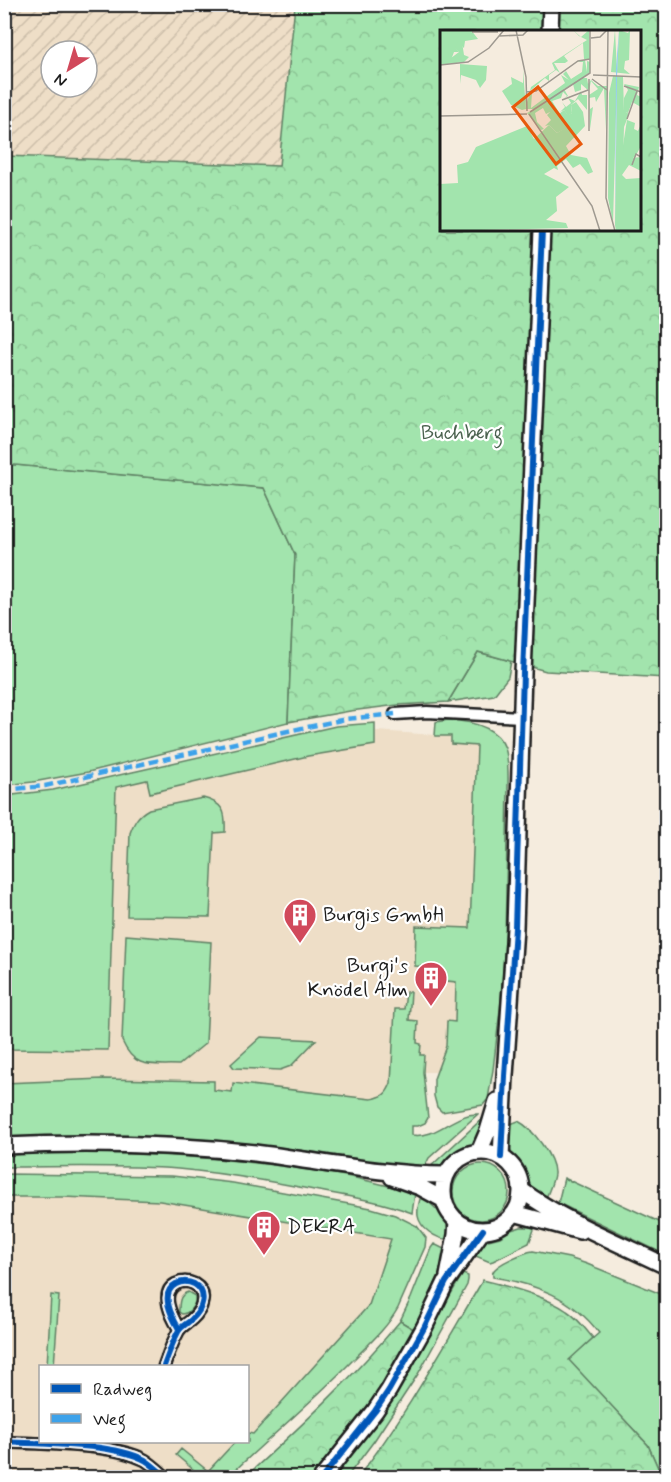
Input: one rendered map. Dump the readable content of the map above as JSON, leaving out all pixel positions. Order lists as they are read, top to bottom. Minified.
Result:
{"parks":["Buchberg"],"places":{"building":["Burgis GmbH","Burgi's Knödel Alm","DEKRA"]},"legend":["Radweg","Weg"],"north":"bottom left"}
